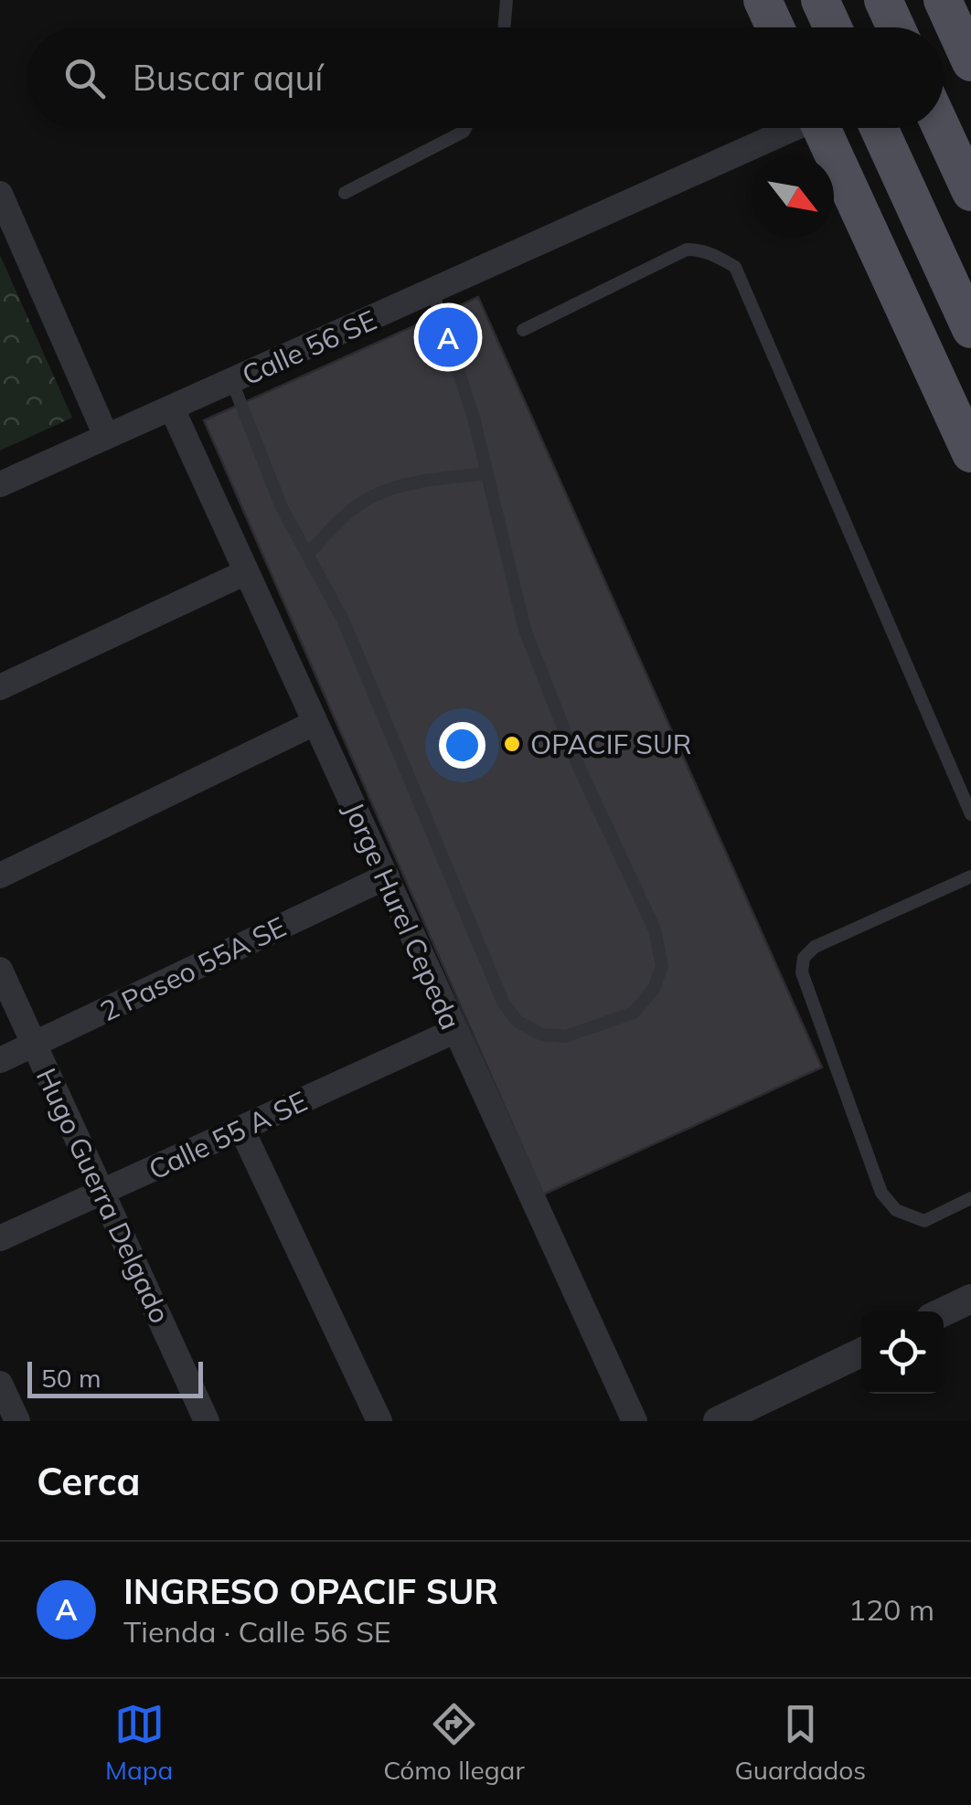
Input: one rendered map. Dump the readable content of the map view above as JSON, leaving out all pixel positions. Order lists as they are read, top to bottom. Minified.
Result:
{"streets":{"street":["Calle 56 SE","Jorge Hurel Cepeda","2 Paseo 55A SE","Calle 55 A SE","Hugo Guerra Delgado"]},"crossings":[["Calle 56 SE","Jorge Hurel Cepeda"],["Jorge Hurel Cepeda","2 Paseo 55A SE"],["Jorge Hurel Cepeda","Calle 55 A SE"],["2 Paseo 55A SE","Hugo Guerra Delgado"],["Calle 55 A SE","Hugo Guerra Delgado"]],"places":["OPACIF SUR"],"scale_bar":"50 m","north":"bottom right","page":{"search":"Buscar aquí","pins":"A","scale":"50 m","heading":"Cerca","list":[{"mark":"A","name":"INGRESO OPACIF SUR","note":"Tienda · Calle 56 SE","value":"120 m"}],"nav":["Mapa","Cómo llegar","Guardados"]}}
